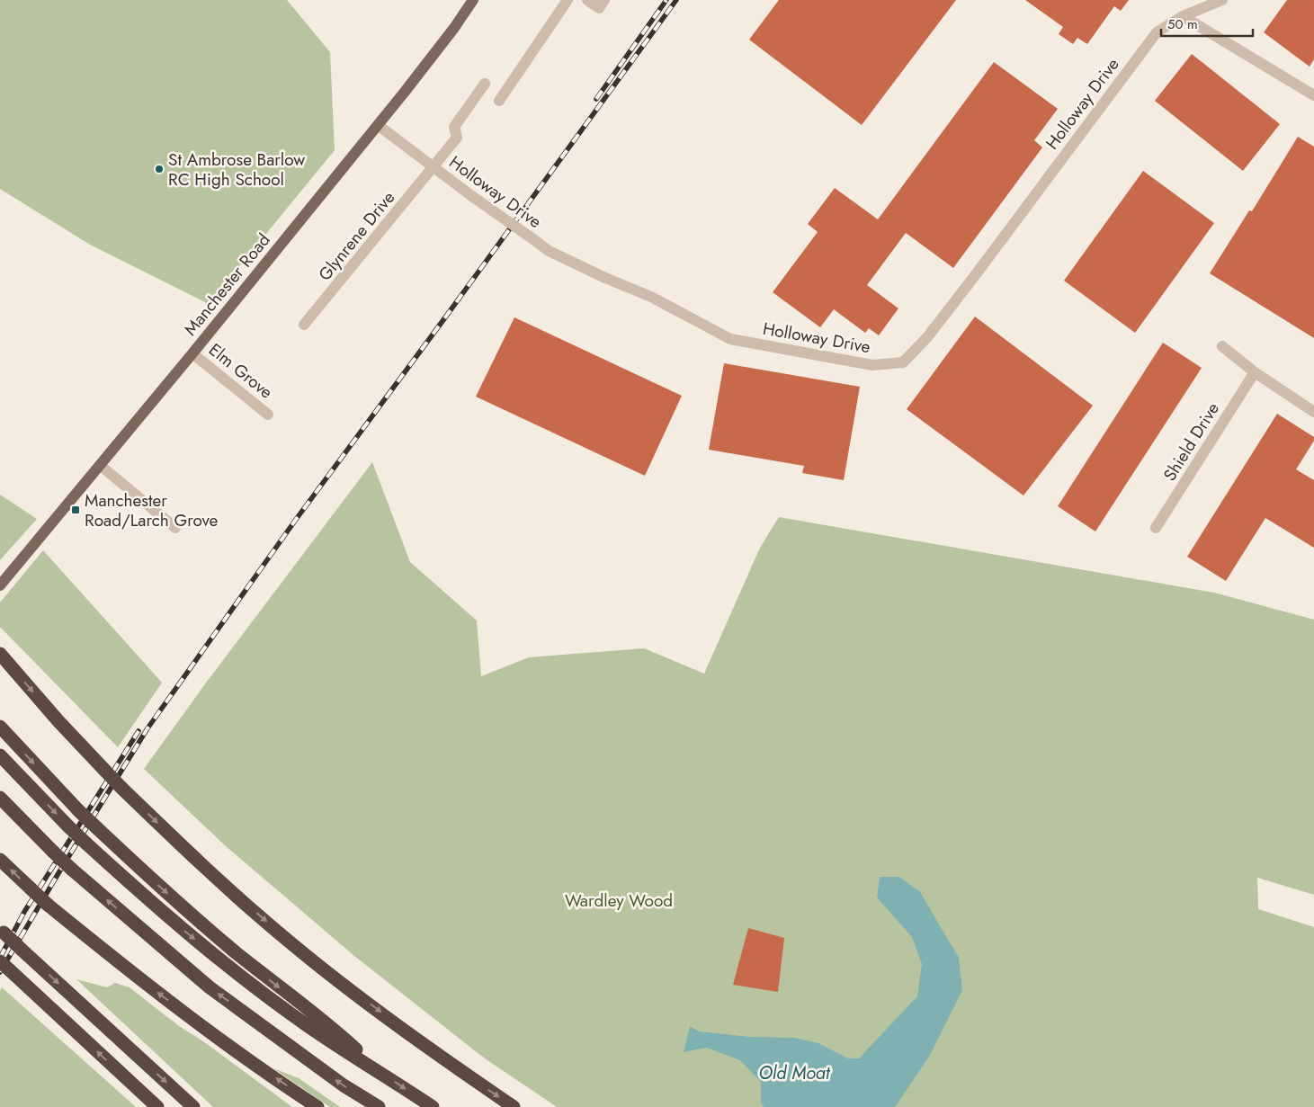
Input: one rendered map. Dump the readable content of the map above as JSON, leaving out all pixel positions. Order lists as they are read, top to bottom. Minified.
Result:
{"streets":{"main road":["Manchester Road"],"street":["Holloway Drive","Glynrene Drive","Elm Grove","Shield Drive"]},"crossings":[["Holloway Drive","Glynrene Drive"],["Holloway Drive","Manchester Road"],["Manchester Road","Elm Grove"]],"water":["Old Moat"],"parks":["Wardley Wood"],"places":{"other":["St Ambrose Barlow RC High School"],"transit":["Manchester Road/Larch Grove"]},"scale_bar":"50 m"}
